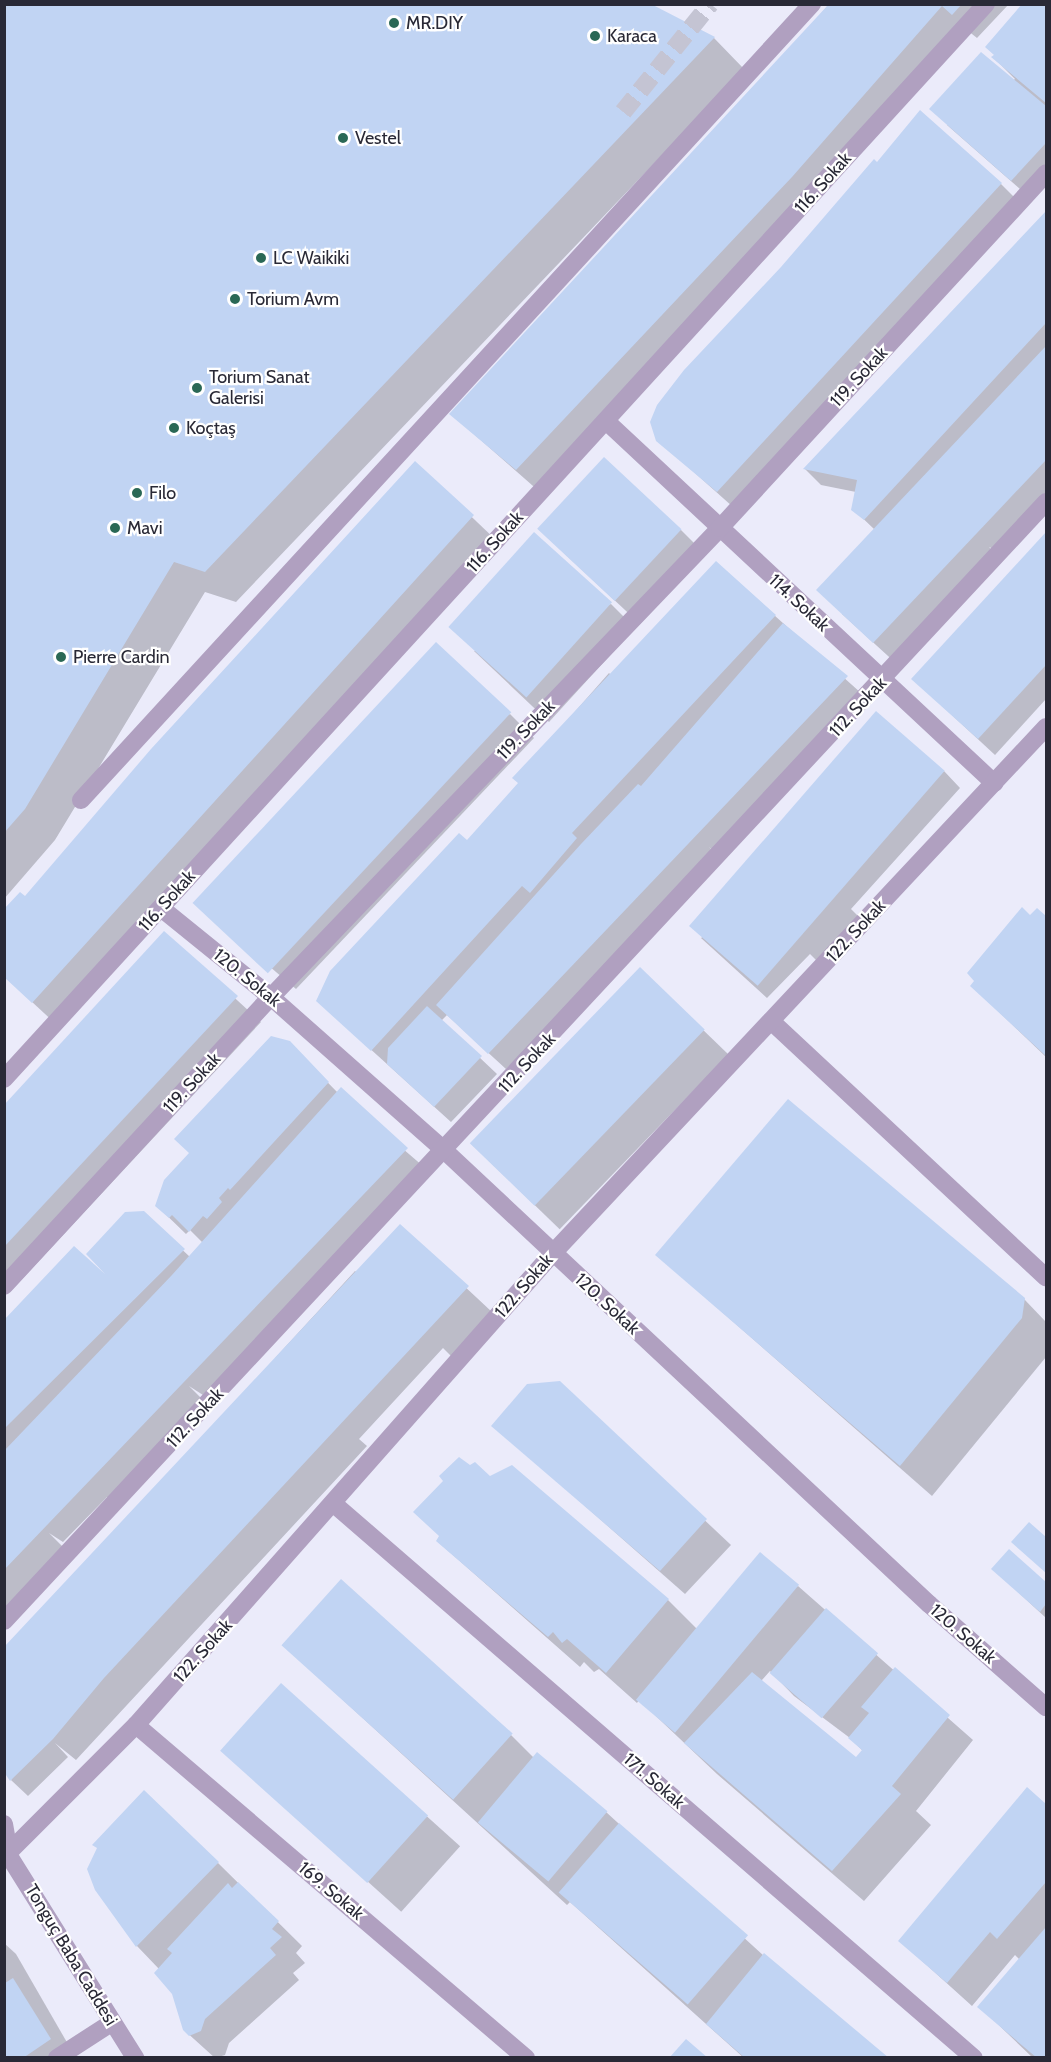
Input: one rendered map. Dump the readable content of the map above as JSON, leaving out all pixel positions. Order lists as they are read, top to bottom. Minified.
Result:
{"streets":{"street":["116. Sokak","119. Sokak","114. Sokak","112. Sokak","122. Sokak","120. Sokak","171. Sokak","169. Sokak","Tonguç Baba Caddesi"]},"crossings":[["116. Sokak","114. Sokak"],["116. Sokak","120. Sokak"],["119. Sokak","114. Sokak"],["119. Sokak","120. Sokak"],["114. Sokak","112. Sokak"],["114. Sokak","122. Sokak"],["112. Sokak","120. Sokak"],["122. Sokak","120. Sokak"],["122. Sokak","171. Sokak"],["122. Sokak","169. Sokak"],["122. Sokak","Tonguç Baba Caddesi"]],"places":["MR.DIY","Karaca","Vestel","LC Waikiki","Torium Avm","Torium Sanat Galerisi","Koçtaş","Filo","Mavi","Pierre Cardin"]}
